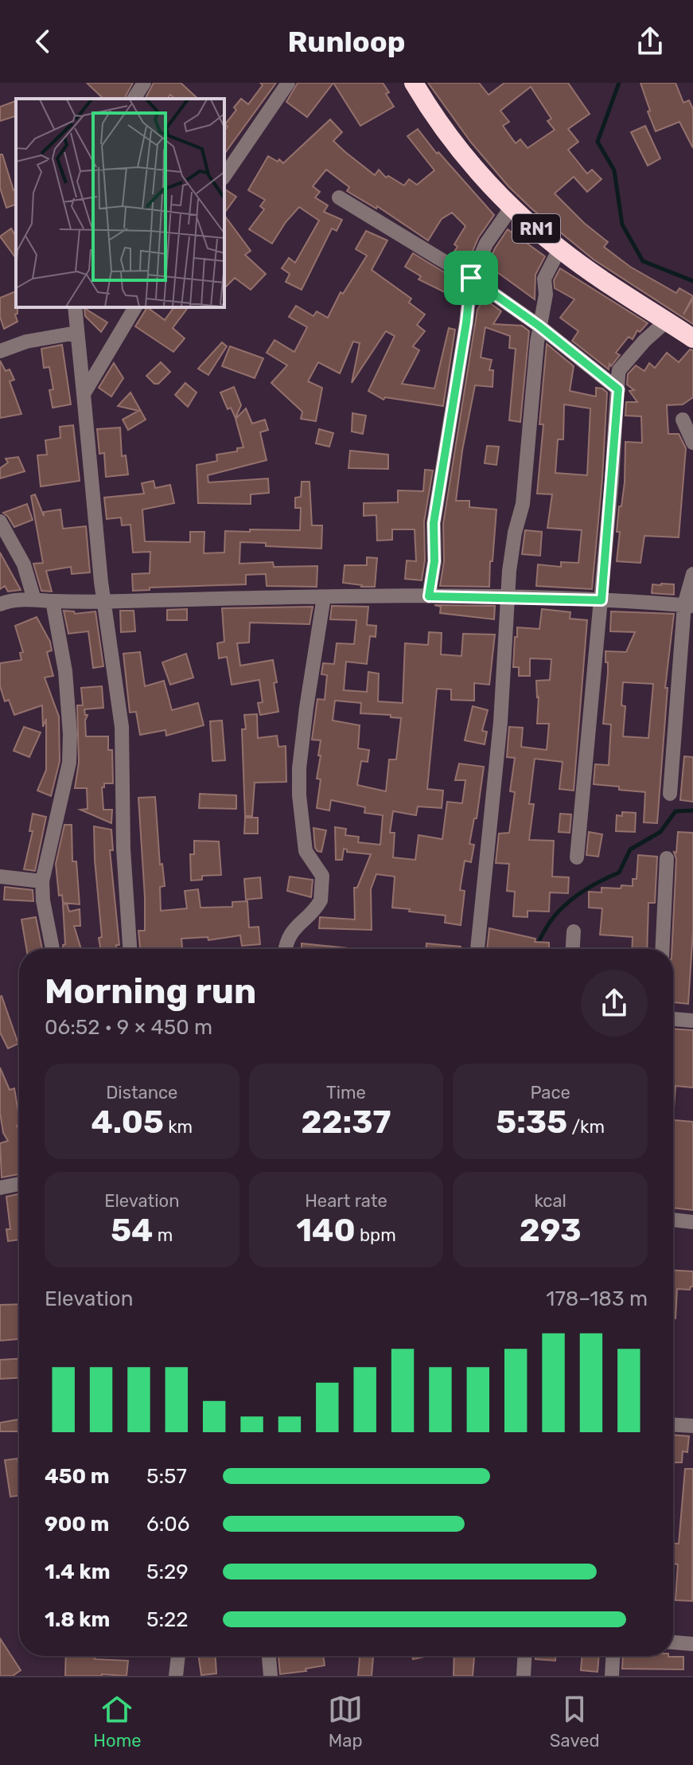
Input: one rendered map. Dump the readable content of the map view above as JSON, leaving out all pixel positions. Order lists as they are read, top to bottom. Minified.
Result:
{"streets":{"highway":["RN1"]},"page":{"header":"Runloop","heading":["Morning run","06:52 · 9 × 450 m"],"stats":[["Distance","4.05 km"],["Time","22:37"],["Pace","5:35 /km"],["Elevation","54 m"],["Heart rate","140 bpm"],["kcal","293"]],"chart":["Elevation","178–183 m"],"list":[{"name":"450 m","note":"5:57"},{"name":"900 m","note":"6:06"},{"name":"1.4 km","note":"5:29"},{"name":"1.8 km","note":"5:22"}],"tabs":["Home","Map","Saved"]}}
